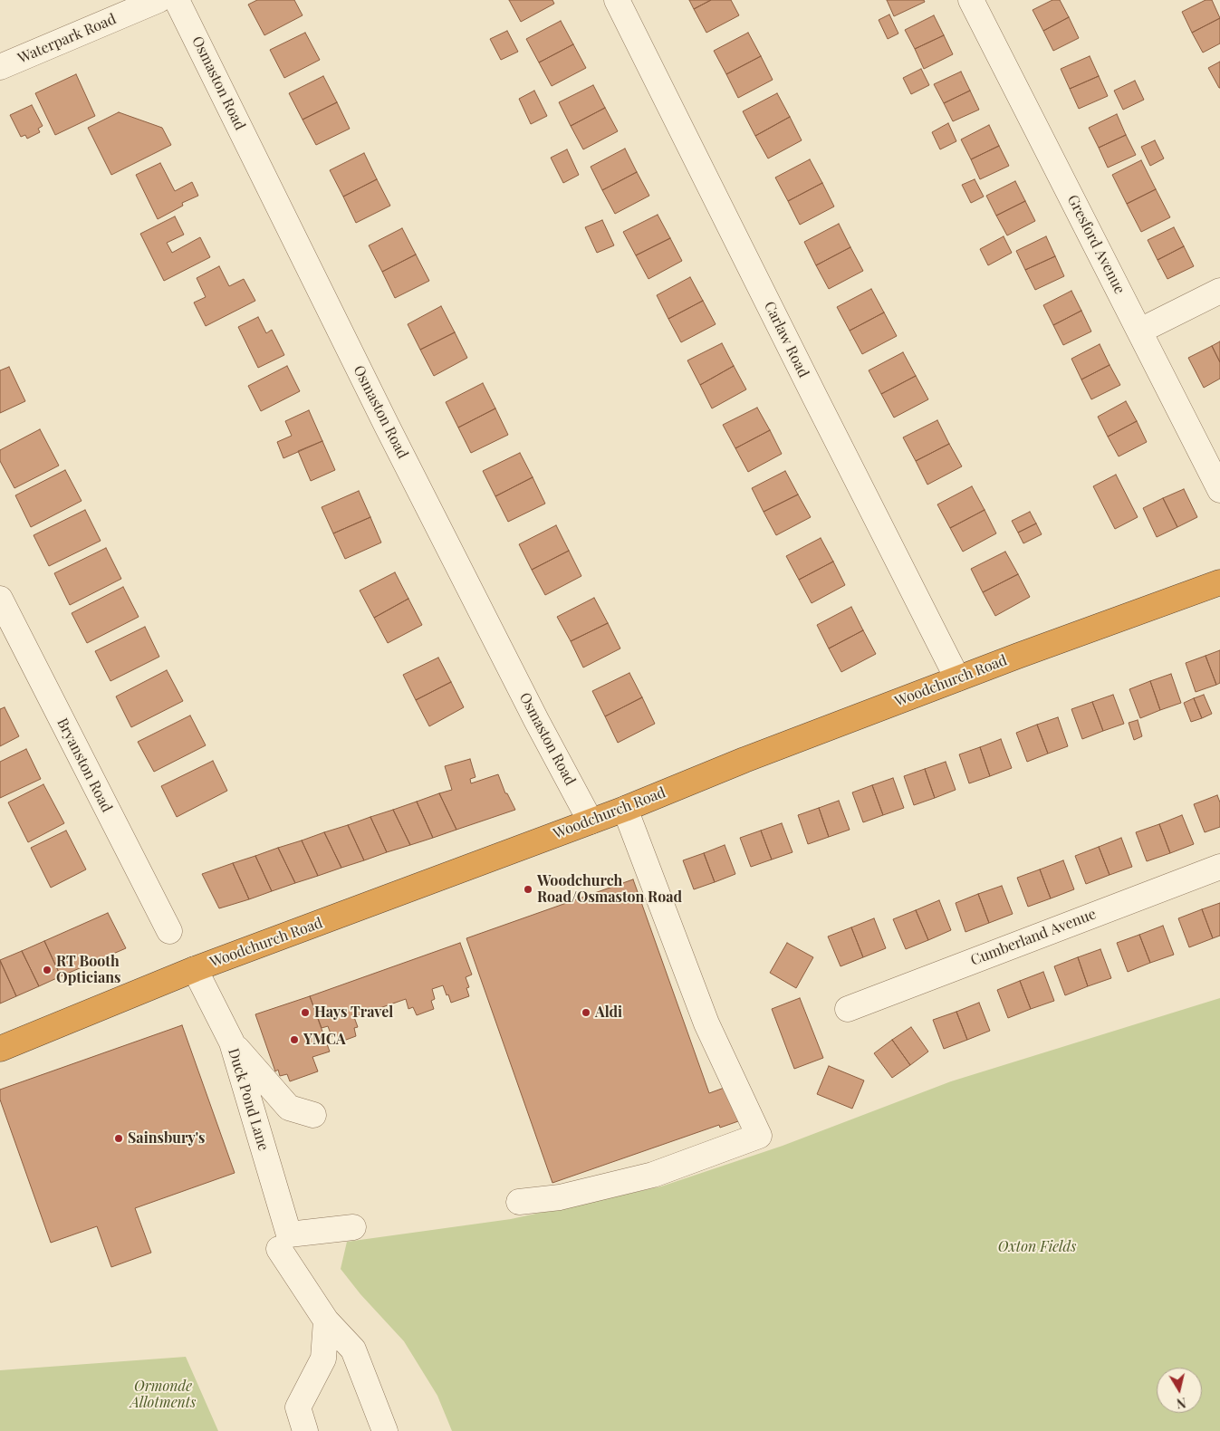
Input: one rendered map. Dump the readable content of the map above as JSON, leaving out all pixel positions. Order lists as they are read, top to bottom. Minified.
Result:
{"streets":{"highway":["Woodchurch Road"],"street":["Waterpark Road","Osmaston Road","Gresford Avenue","Carlaw Road","Bryanston Road","Cumberland Avenue","Duck Pond Lane"]},"crossings":[["Osmaston Road","Woodchurch Road"],["Carlaw Road","Woodchurch Road"],["Woodchurch Road","Duck Pond Lane"]],"parks":["Oxton Fields","Ormonde Allotments"],"places":["Woodchurch Road/Osmaston Road","RT Booth Opticians","Hays Travel","Aldi","YMCA","Sainsbury's"],"north":"bottom"}
